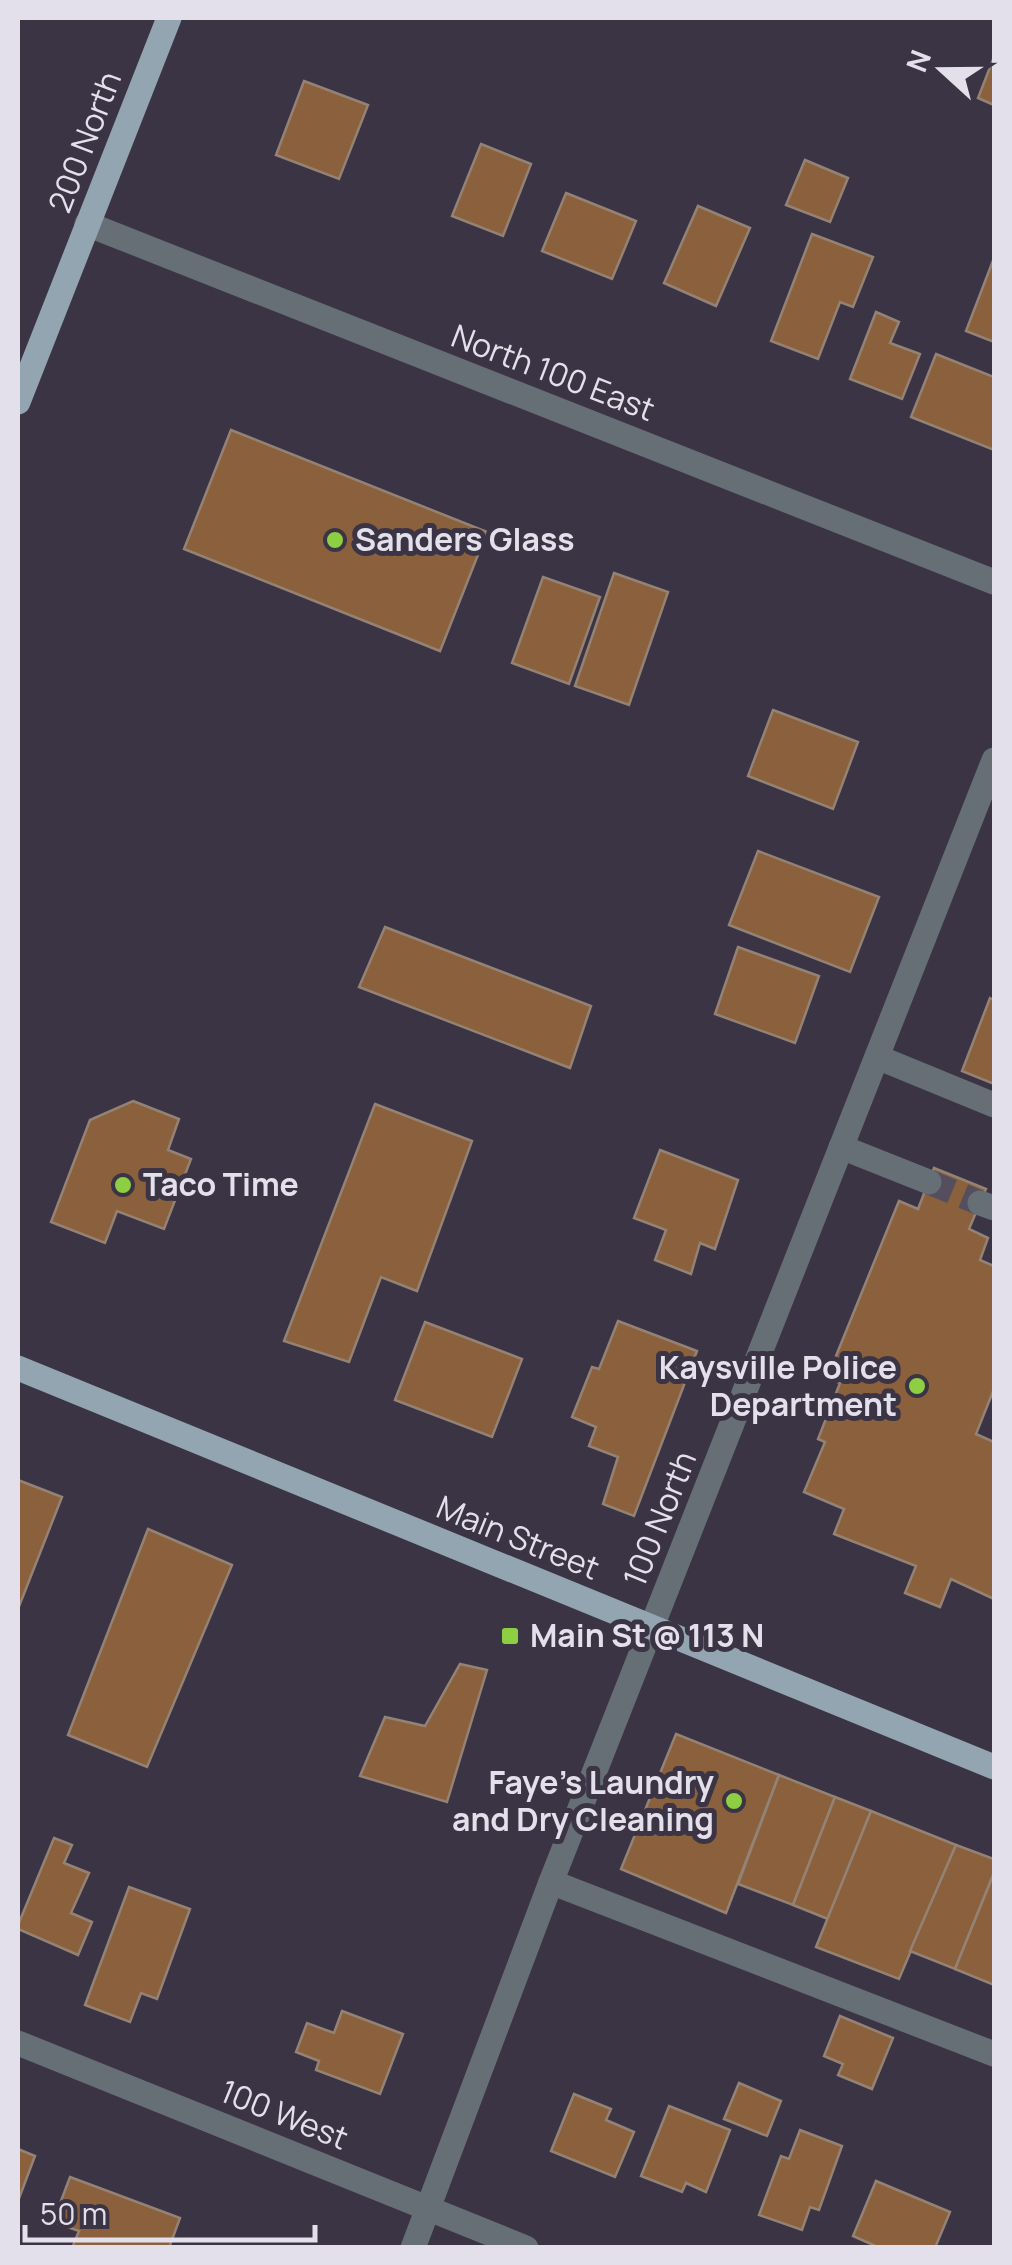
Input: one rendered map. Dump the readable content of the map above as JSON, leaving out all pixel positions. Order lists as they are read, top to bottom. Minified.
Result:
{"streets":{"main road":["200 North","Main Street"],"street":["North 100 East","100 North","100 West"]},"crossings":[["200 North","North 100 East"],["100 North","Main Street"],["100 North","100 West"]],"places":{"other":["Sanders Glass","Taco Time","Kaysville Police Department","Faye's Laundry and Dry Cleaning"],"transit":["Main St @ 113 N"]},"scale_bar":"50 m","north":"left"}
